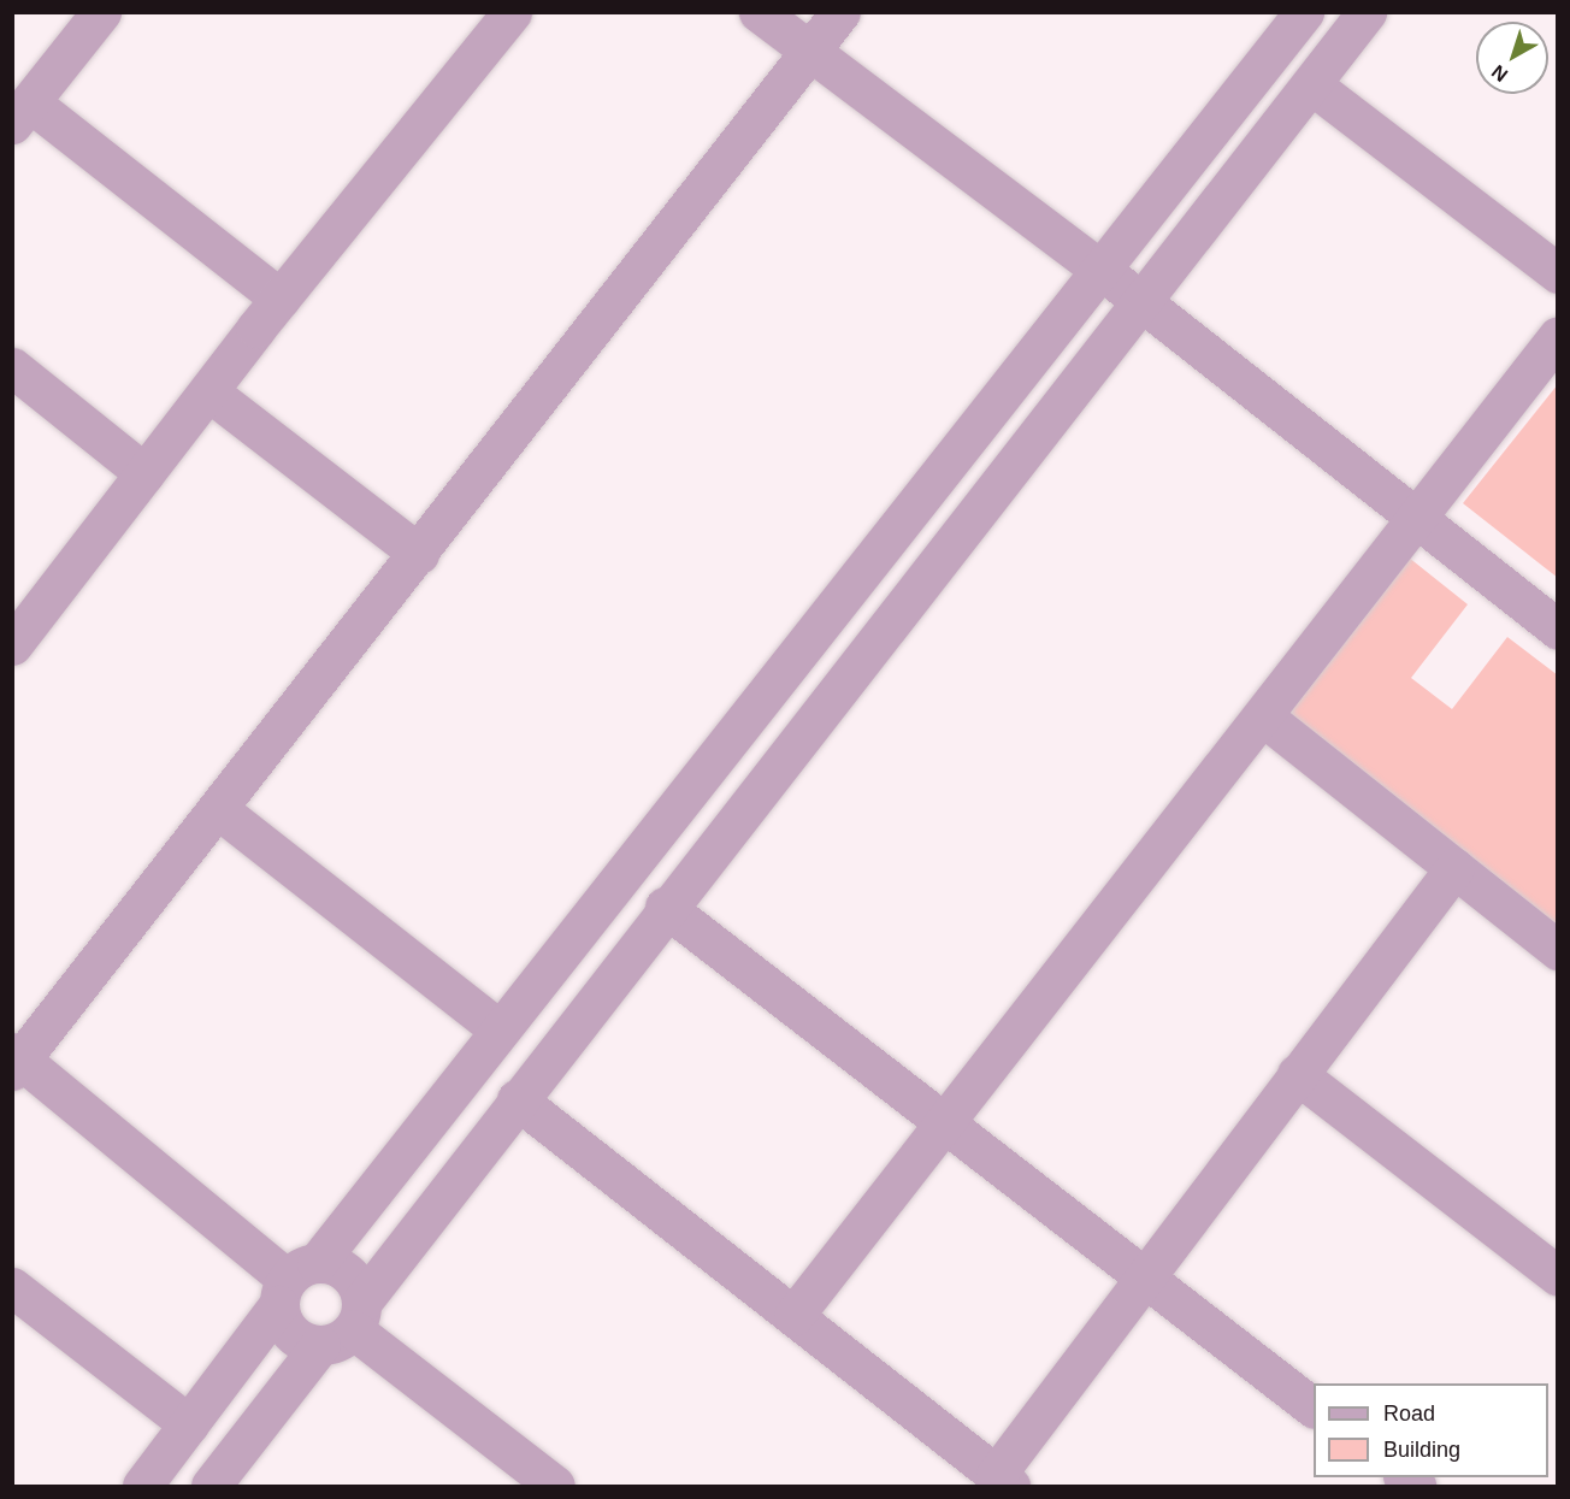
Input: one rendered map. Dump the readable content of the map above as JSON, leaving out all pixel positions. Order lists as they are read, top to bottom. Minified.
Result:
{"legend":["Road","Building"],"north":"bottom left"}
